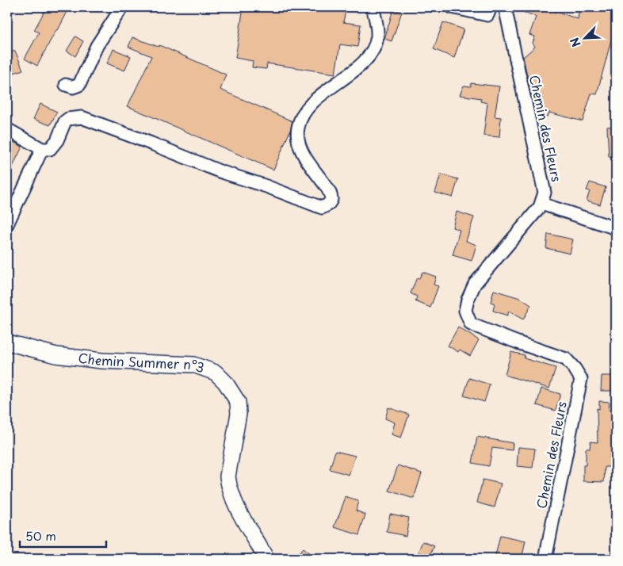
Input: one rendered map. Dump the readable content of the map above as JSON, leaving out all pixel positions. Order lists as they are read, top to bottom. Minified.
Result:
{"streets":{"street":["Chemin des Fleurs","Chemin Summer n°3"]},"scale_bar":"50 m","north":"bottom left"}
